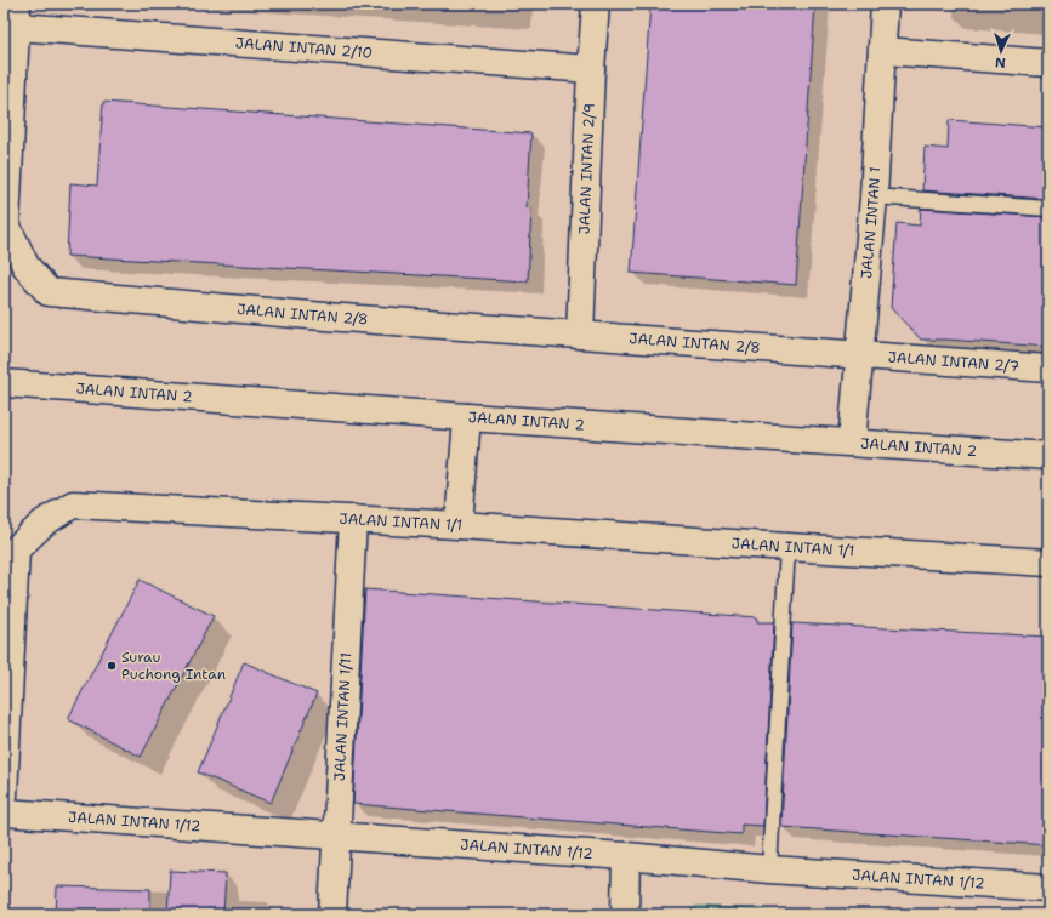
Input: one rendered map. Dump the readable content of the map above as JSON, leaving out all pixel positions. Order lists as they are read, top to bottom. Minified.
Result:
{"streets":{"street":["JALAN INTAN 2/10","JALAN INTAN 2/9","JALAN INTAN 1","JALAN INTAN 2/8","JALAN INTAN 2/7","JALAN INTAN 2","JALAN INTAN 1/1","JALAN INTAN 1/11","JALAN INTAN 1/12"]},"crossings":[["JALAN INTAN 2/10","JALAN INTAN 2/9"],["JALAN INTAN 2/10","JALAN INTAN 2/8"],["JALAN INTAN 2/9","JALAN INTAN 2/8"],["JALAN INTAN 1","JALAN INTAN 2/8"],["JALAN INTAN 1","JALAN INTAN 2/7"],["JALAN INTAN 1","JALAN INTAN 2"],["JALAN INTAN 2/8","JALAN INTAN 2/7"],["JALAN INTAN 1/1","JALAN INTAN 1/11"],["JALAN INTAN 1/11","JALAN INTAN 1/12"]],"places":["Surau Puchong Intan"],"north":"bottom"}
